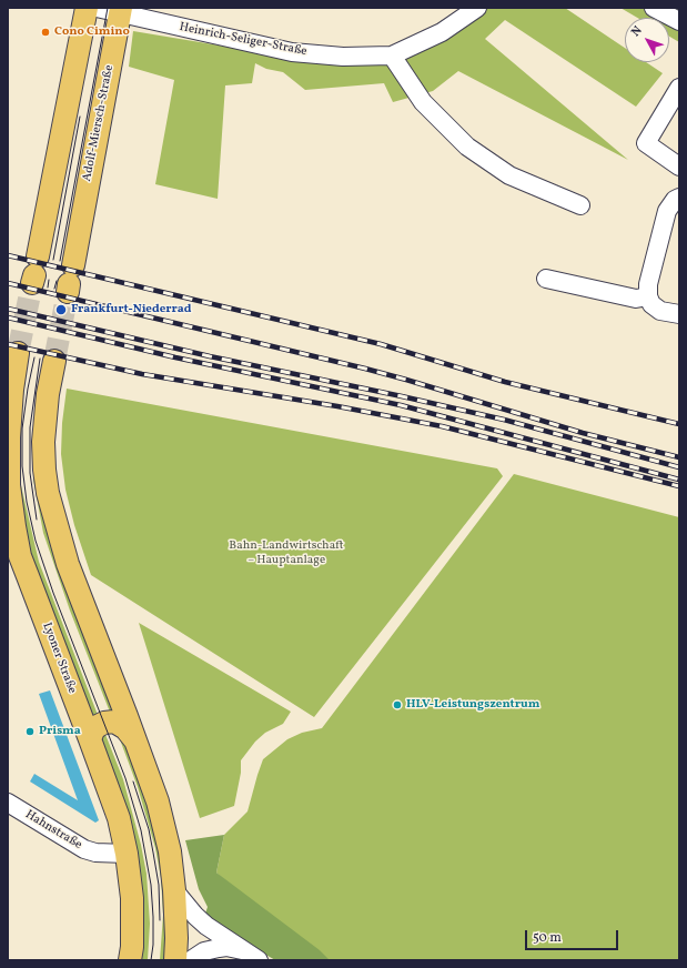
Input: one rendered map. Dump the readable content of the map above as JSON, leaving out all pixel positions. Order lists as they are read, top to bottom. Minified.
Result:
{"streets":{"main road":["Adolf-Miersch-Straße","Lyoner Straße"],"street":["Heinrich-Seliger-Straße","Hahnstraße"]},"crossings":[["Heinrich-Seliger-Straße","Adolf-Miersch-Straße"],["Lyoner Straße","Hahnstraße"]],"parks":["Bahn-Landwirtschaft – Hauptanlage"],"places":["Cono Cimino","Frankfurt-Niederrad","HLV-Leistungszentrum","Prisma"],"scale_bar":"50 m","north":"top left"}
